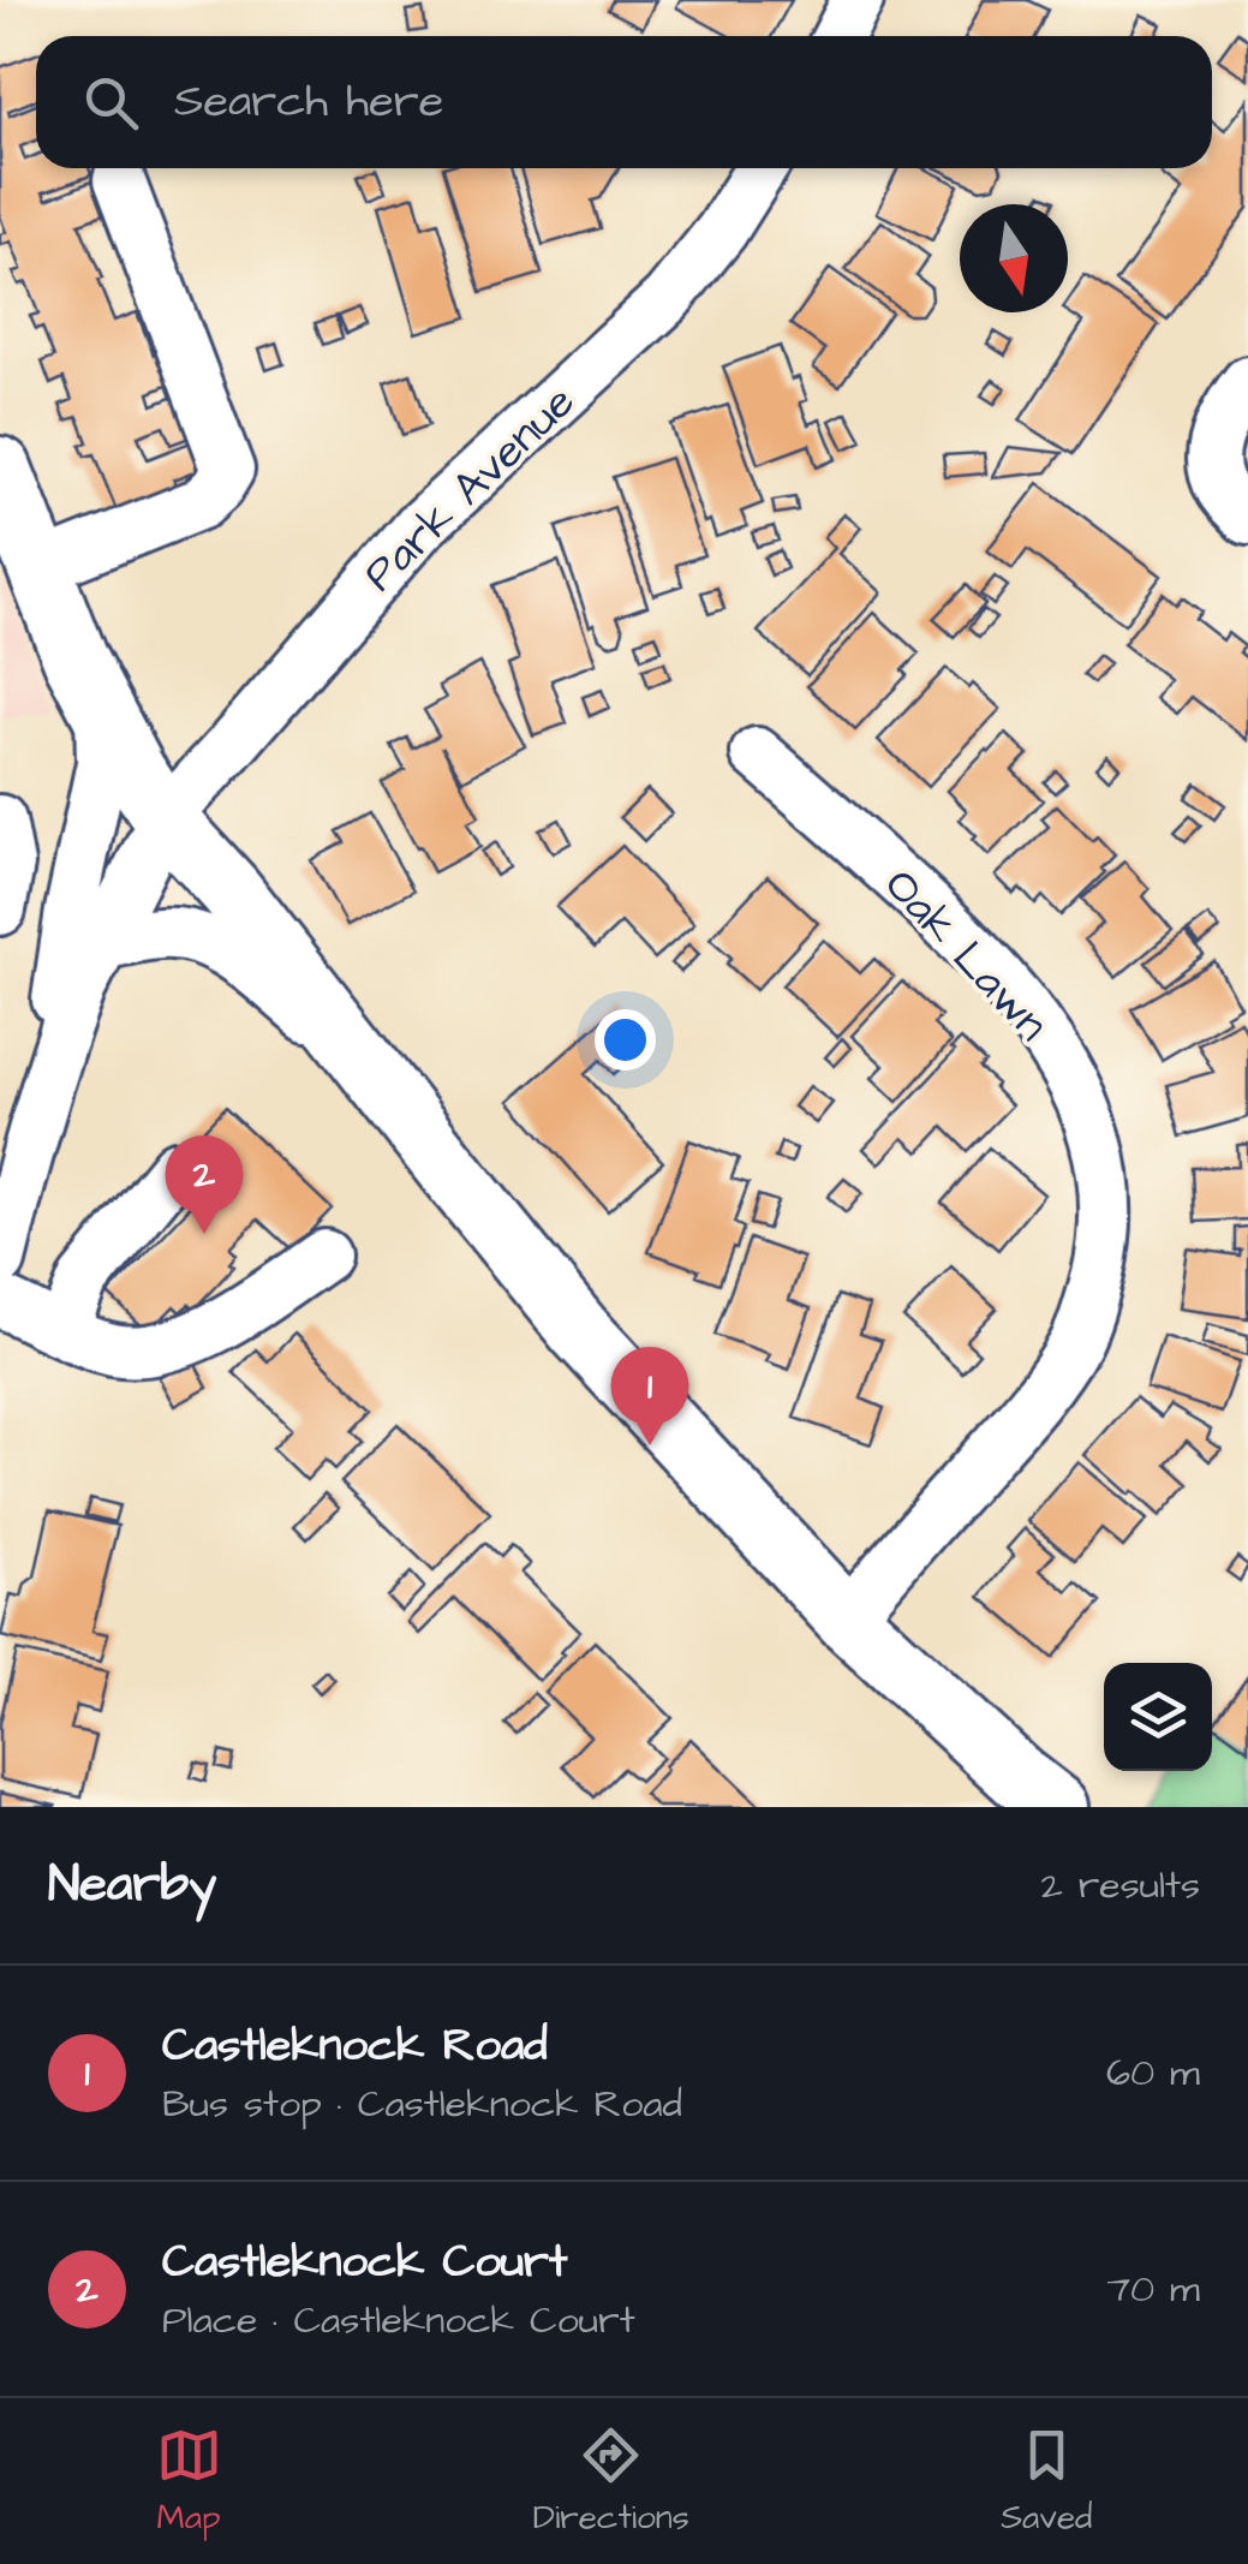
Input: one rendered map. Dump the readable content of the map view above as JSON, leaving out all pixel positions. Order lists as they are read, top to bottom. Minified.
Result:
{"streets":{"street":["Park Avenue","Oak Lawn"]},"north":"bottom","page":{"search":"Search here","pins":["2","1"],"heading":["Nearby","2 results"],"list":[{"mark":"1","name":"Castleknock Road","note":"Bus stop · Castleknock Road","value":"60 m"},{"mark":"2","name":"Castleknock Court","note":"Place · Castleknock Court","value":"70 m"}],"nav":["Map","Directions","Saved"]}}
